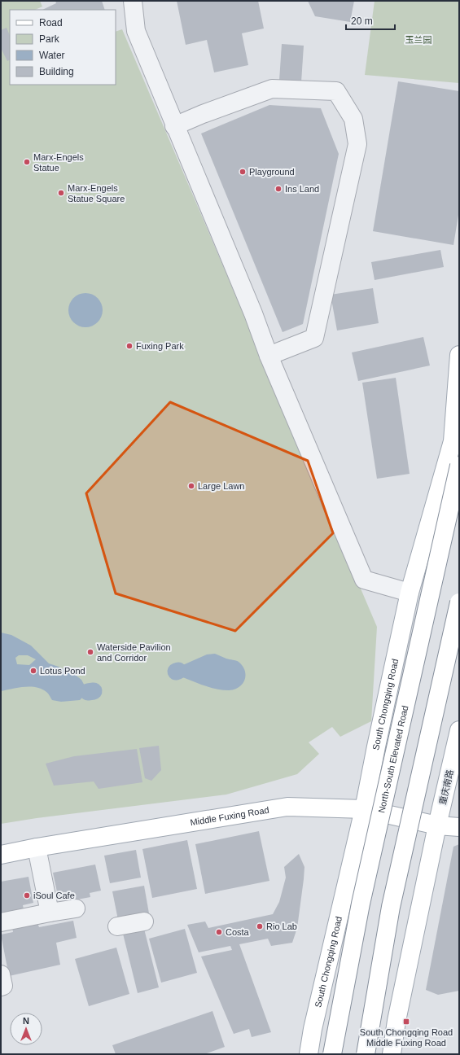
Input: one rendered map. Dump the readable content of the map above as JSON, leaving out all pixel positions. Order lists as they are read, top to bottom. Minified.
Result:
{"streets":{"main road":["South Chongqing Road","North-South Elevated Road","重庆南路","Middle Fuxing Road"]},"crossings":[["South Chongqing Road","Middle Fuxing Road"],["重庆南路","Middle Fuxing Road"]],"parks":["玉兰园"],"places":{"other":["Marx-Engels Statue","Playground","Ins Land","Marx-Engels Statue Square","Fuxing Park","Large Lawn","Waterside Pavilion and Corridor","Lotus Pond","iSoul Cafe","Rio Lab","Costa"],"transit":["South Chongqing Road Middle Fuxing Road"]},"legend":["Road","Park","Water","Building"],"scale_bar":"20 m","north":"top"}
